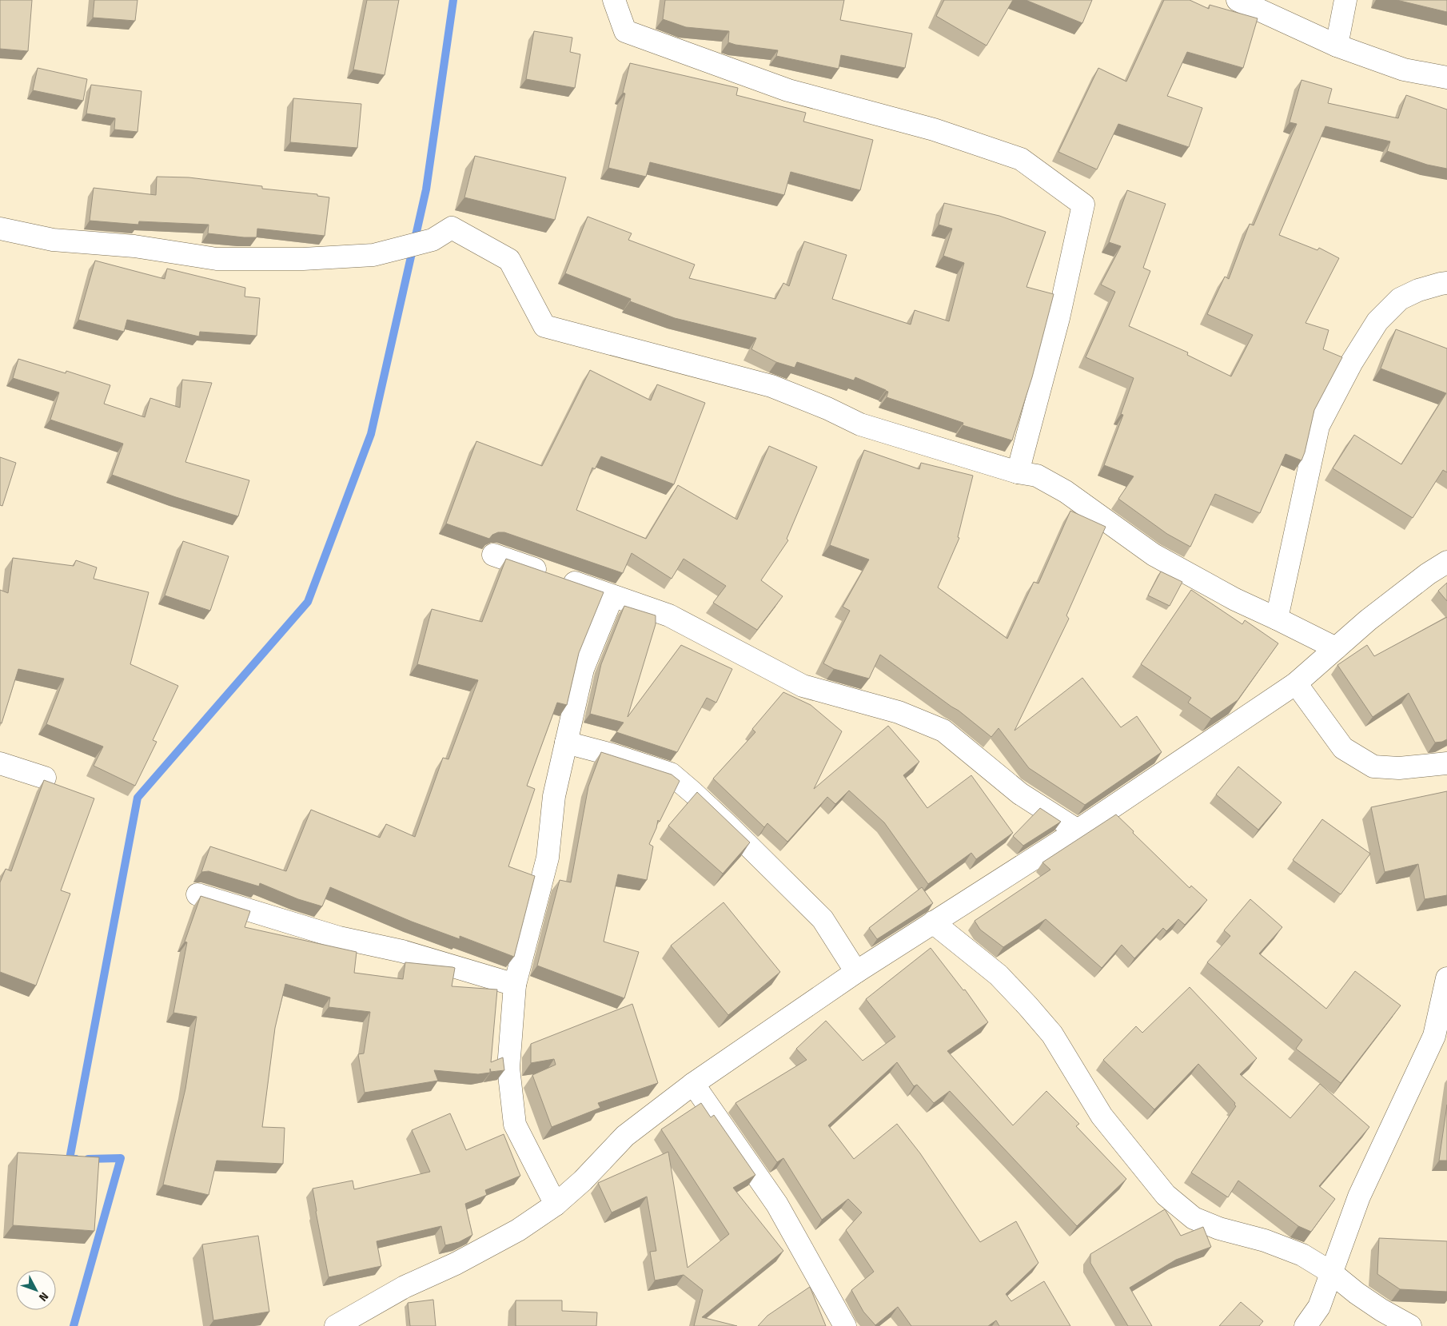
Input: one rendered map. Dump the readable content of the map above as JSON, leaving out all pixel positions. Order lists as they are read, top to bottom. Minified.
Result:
{"north":"bottom right"}
